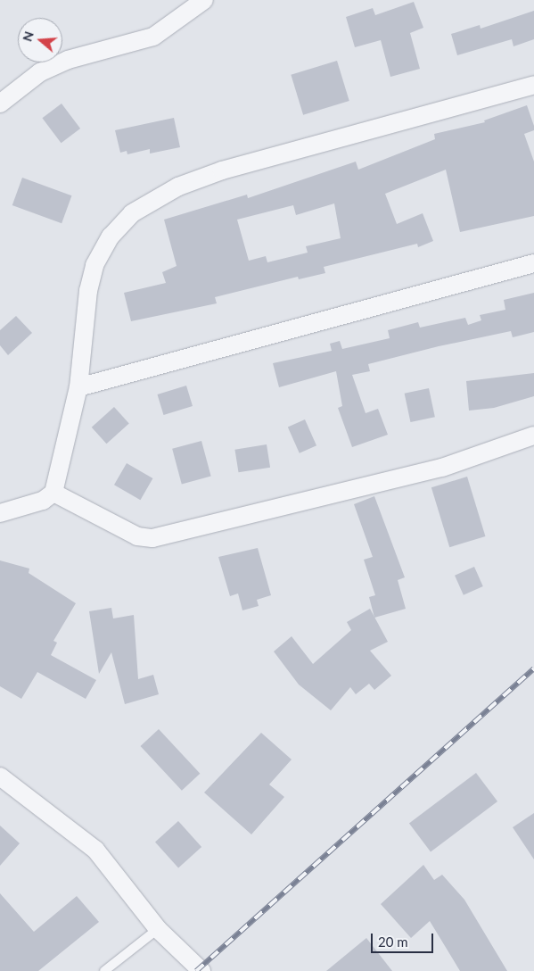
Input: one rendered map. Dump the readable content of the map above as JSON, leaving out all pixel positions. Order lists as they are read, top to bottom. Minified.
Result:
{"scale_bar":"20 m","north":"left"}
